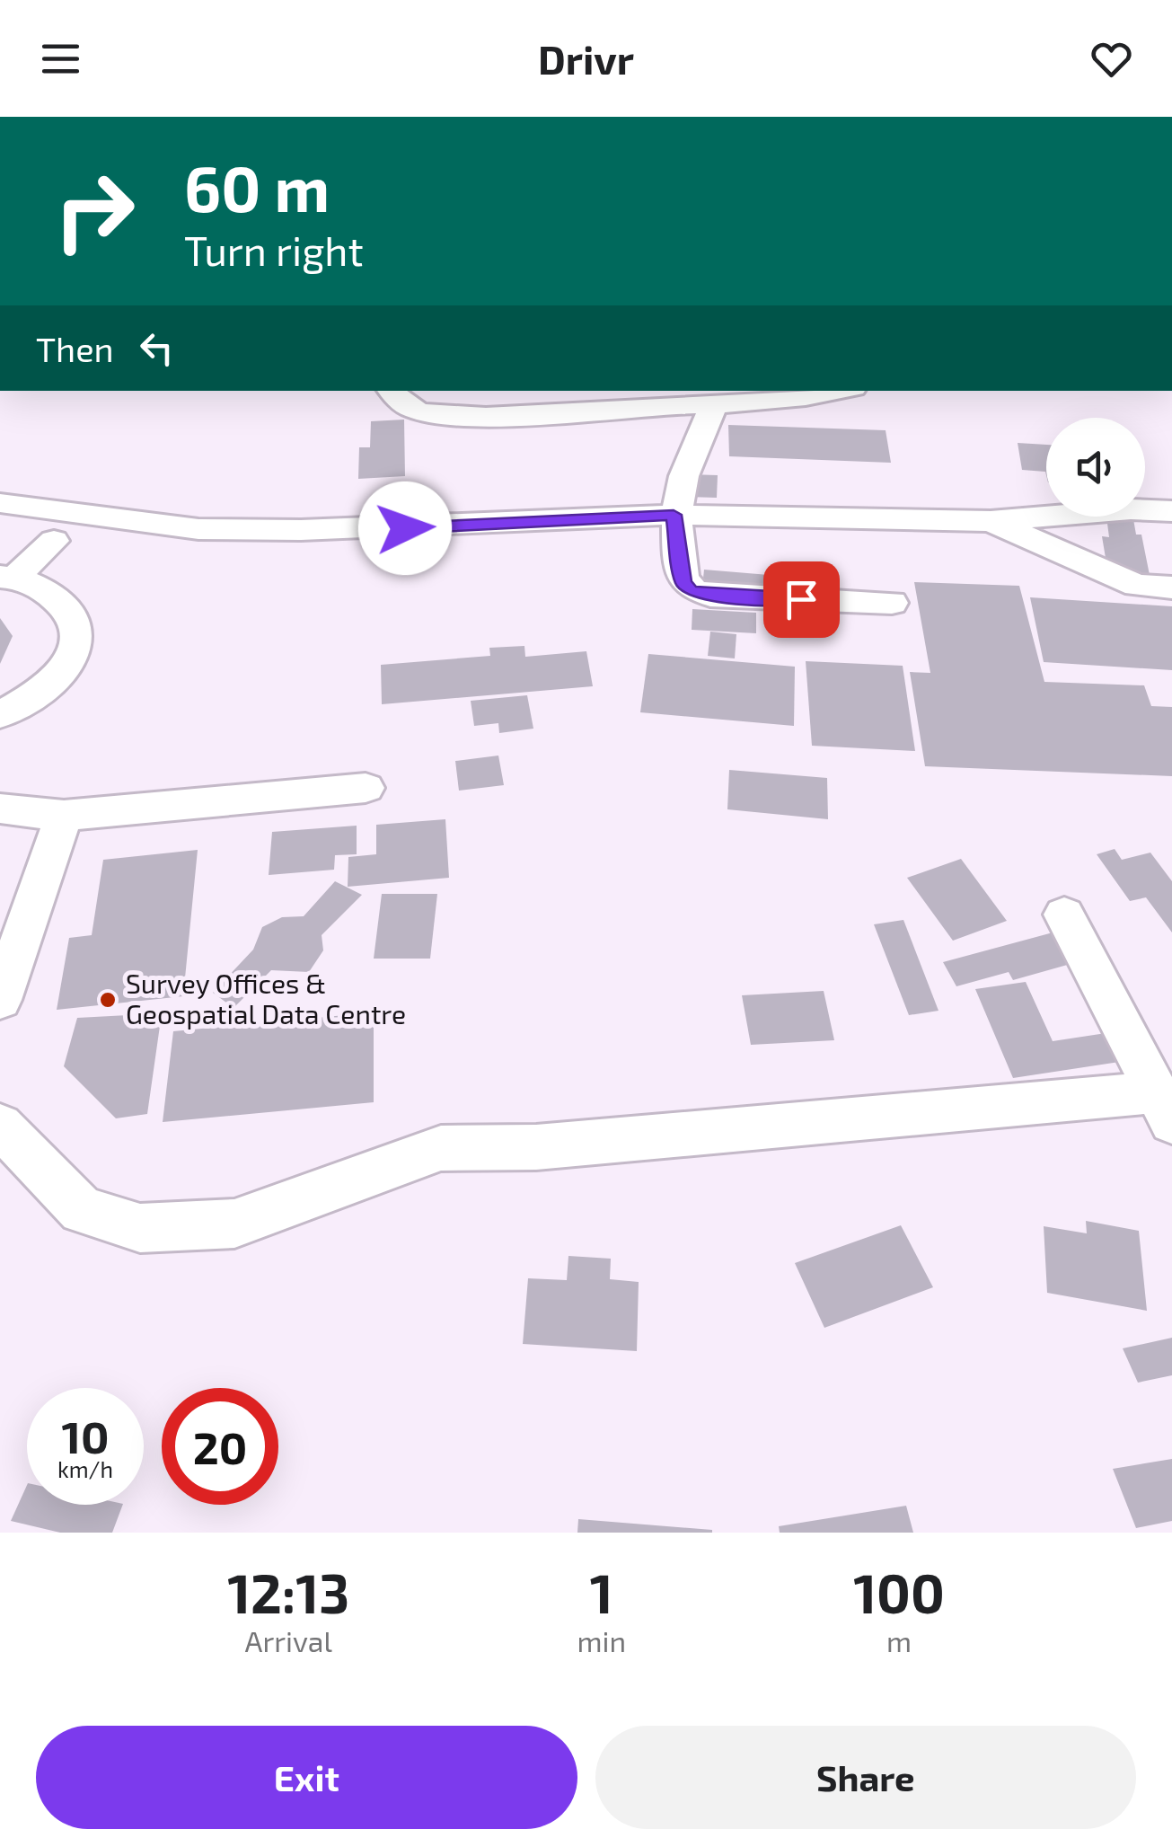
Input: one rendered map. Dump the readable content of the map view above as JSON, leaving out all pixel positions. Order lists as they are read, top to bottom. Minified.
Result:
{"places":["Survey Offices & Geospatial Data Centre"],"page":{"header":"Drivr","turn":["60 m","Turn right"],"then":"Then","speed":"10 km/h","limit":"20","eta":["12:13","Arrival","1","min","100","m"],"buttons":["Exit","Share"]}}
